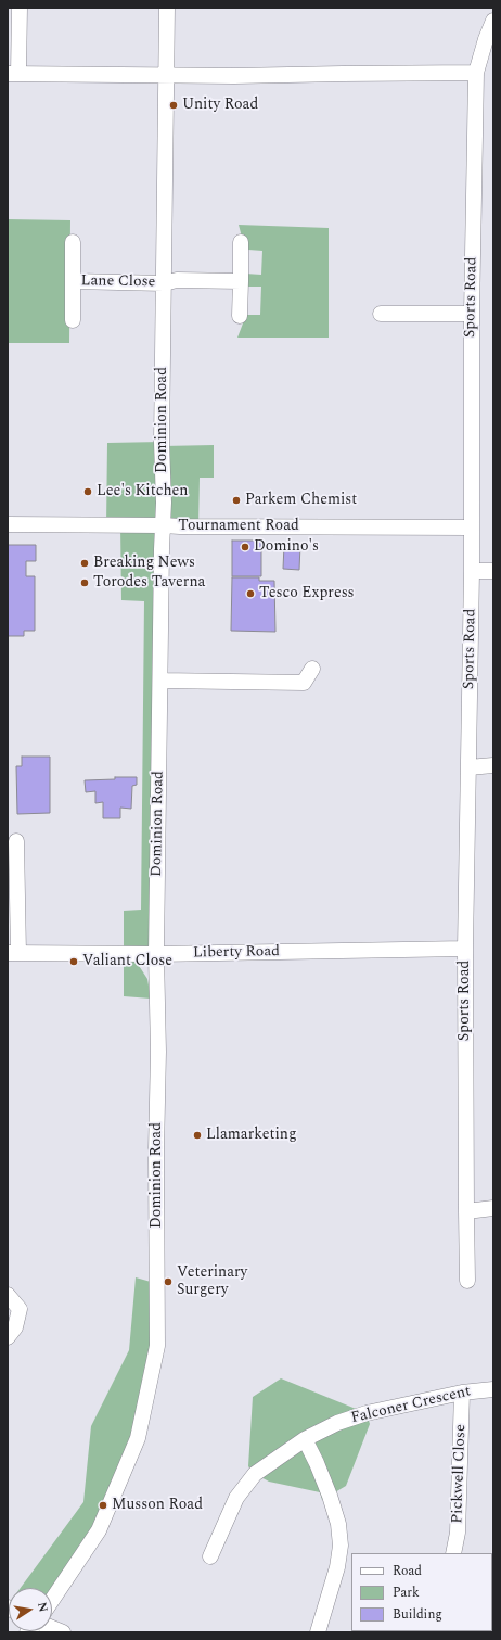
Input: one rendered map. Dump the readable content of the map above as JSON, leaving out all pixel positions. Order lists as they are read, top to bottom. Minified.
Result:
{"streets":{"street":["Lane Close","Sports Road","Dominion Road","Tournament Road","Liberty Road","Falconer Crescent","Pickwell Close"]},"crossings":[["Lane Close","Dominion Road"],["Sports Road","Tournament Road"],["Sports Road","Liberty Road"],["Dominion Road","Tournament Road"],["Dominion Road","Liberty Road"],["Falconer Crescent","Pickwell Close"]],"places":["Unity Road","Lee's Kitchen","Parkem Chemist","Domino's","Breaking News","Torodes Taverna","Tesco Express","Valiant Close","Llamarketing","Veterinary Surgery","Musson Road"],"legend":["Road","Park","Building"],"north":"right"}
